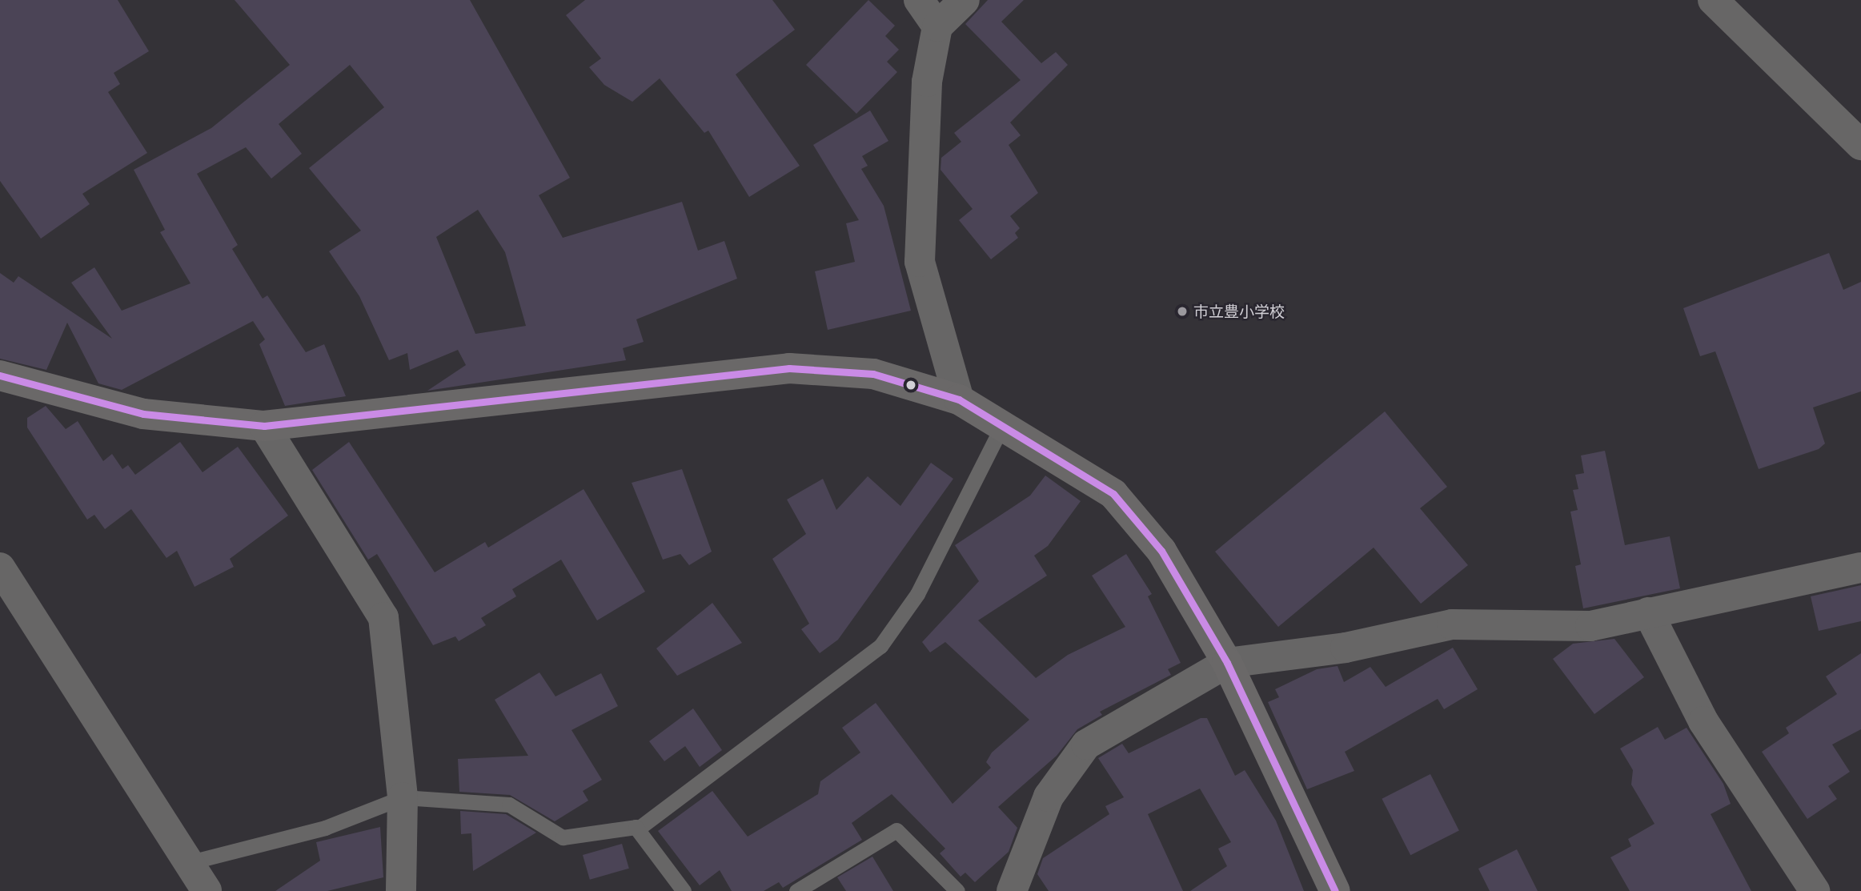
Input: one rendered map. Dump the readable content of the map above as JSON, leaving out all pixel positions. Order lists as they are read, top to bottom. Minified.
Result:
{"places":["市立豊小学校"]}
